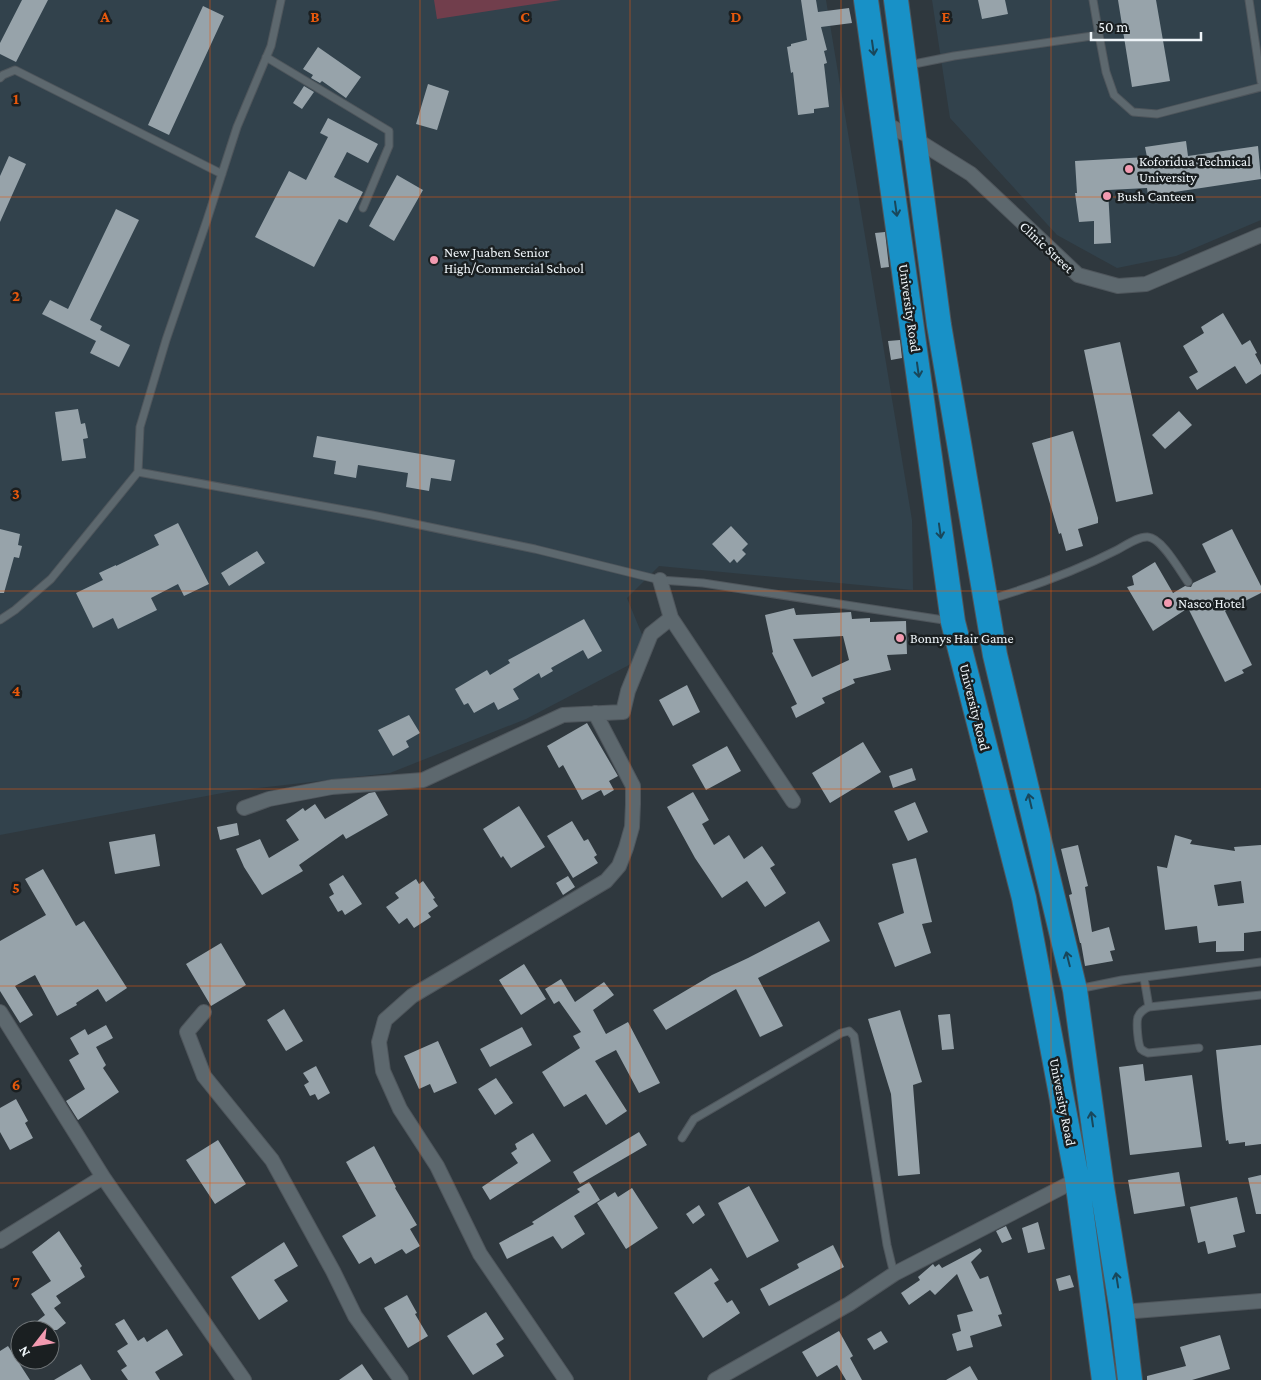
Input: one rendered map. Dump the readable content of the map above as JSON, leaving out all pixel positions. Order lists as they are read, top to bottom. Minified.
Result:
{"streets":{"highway":["University Road"],"street":["Clinic Street"]},"crossings":[["Clinic Street","University Road"]],"places":["Koforidua Technical University","Bush Canteen","New Juaben Senior High/Commercial School","Nasco Hotel","Bonnys Hair Game"],"scale_bar":"50 m","north":"bottom left","grid":{"columns":["A","B","C","D","E"],"rows":["1","2","3","4","5","6","7"]}}
